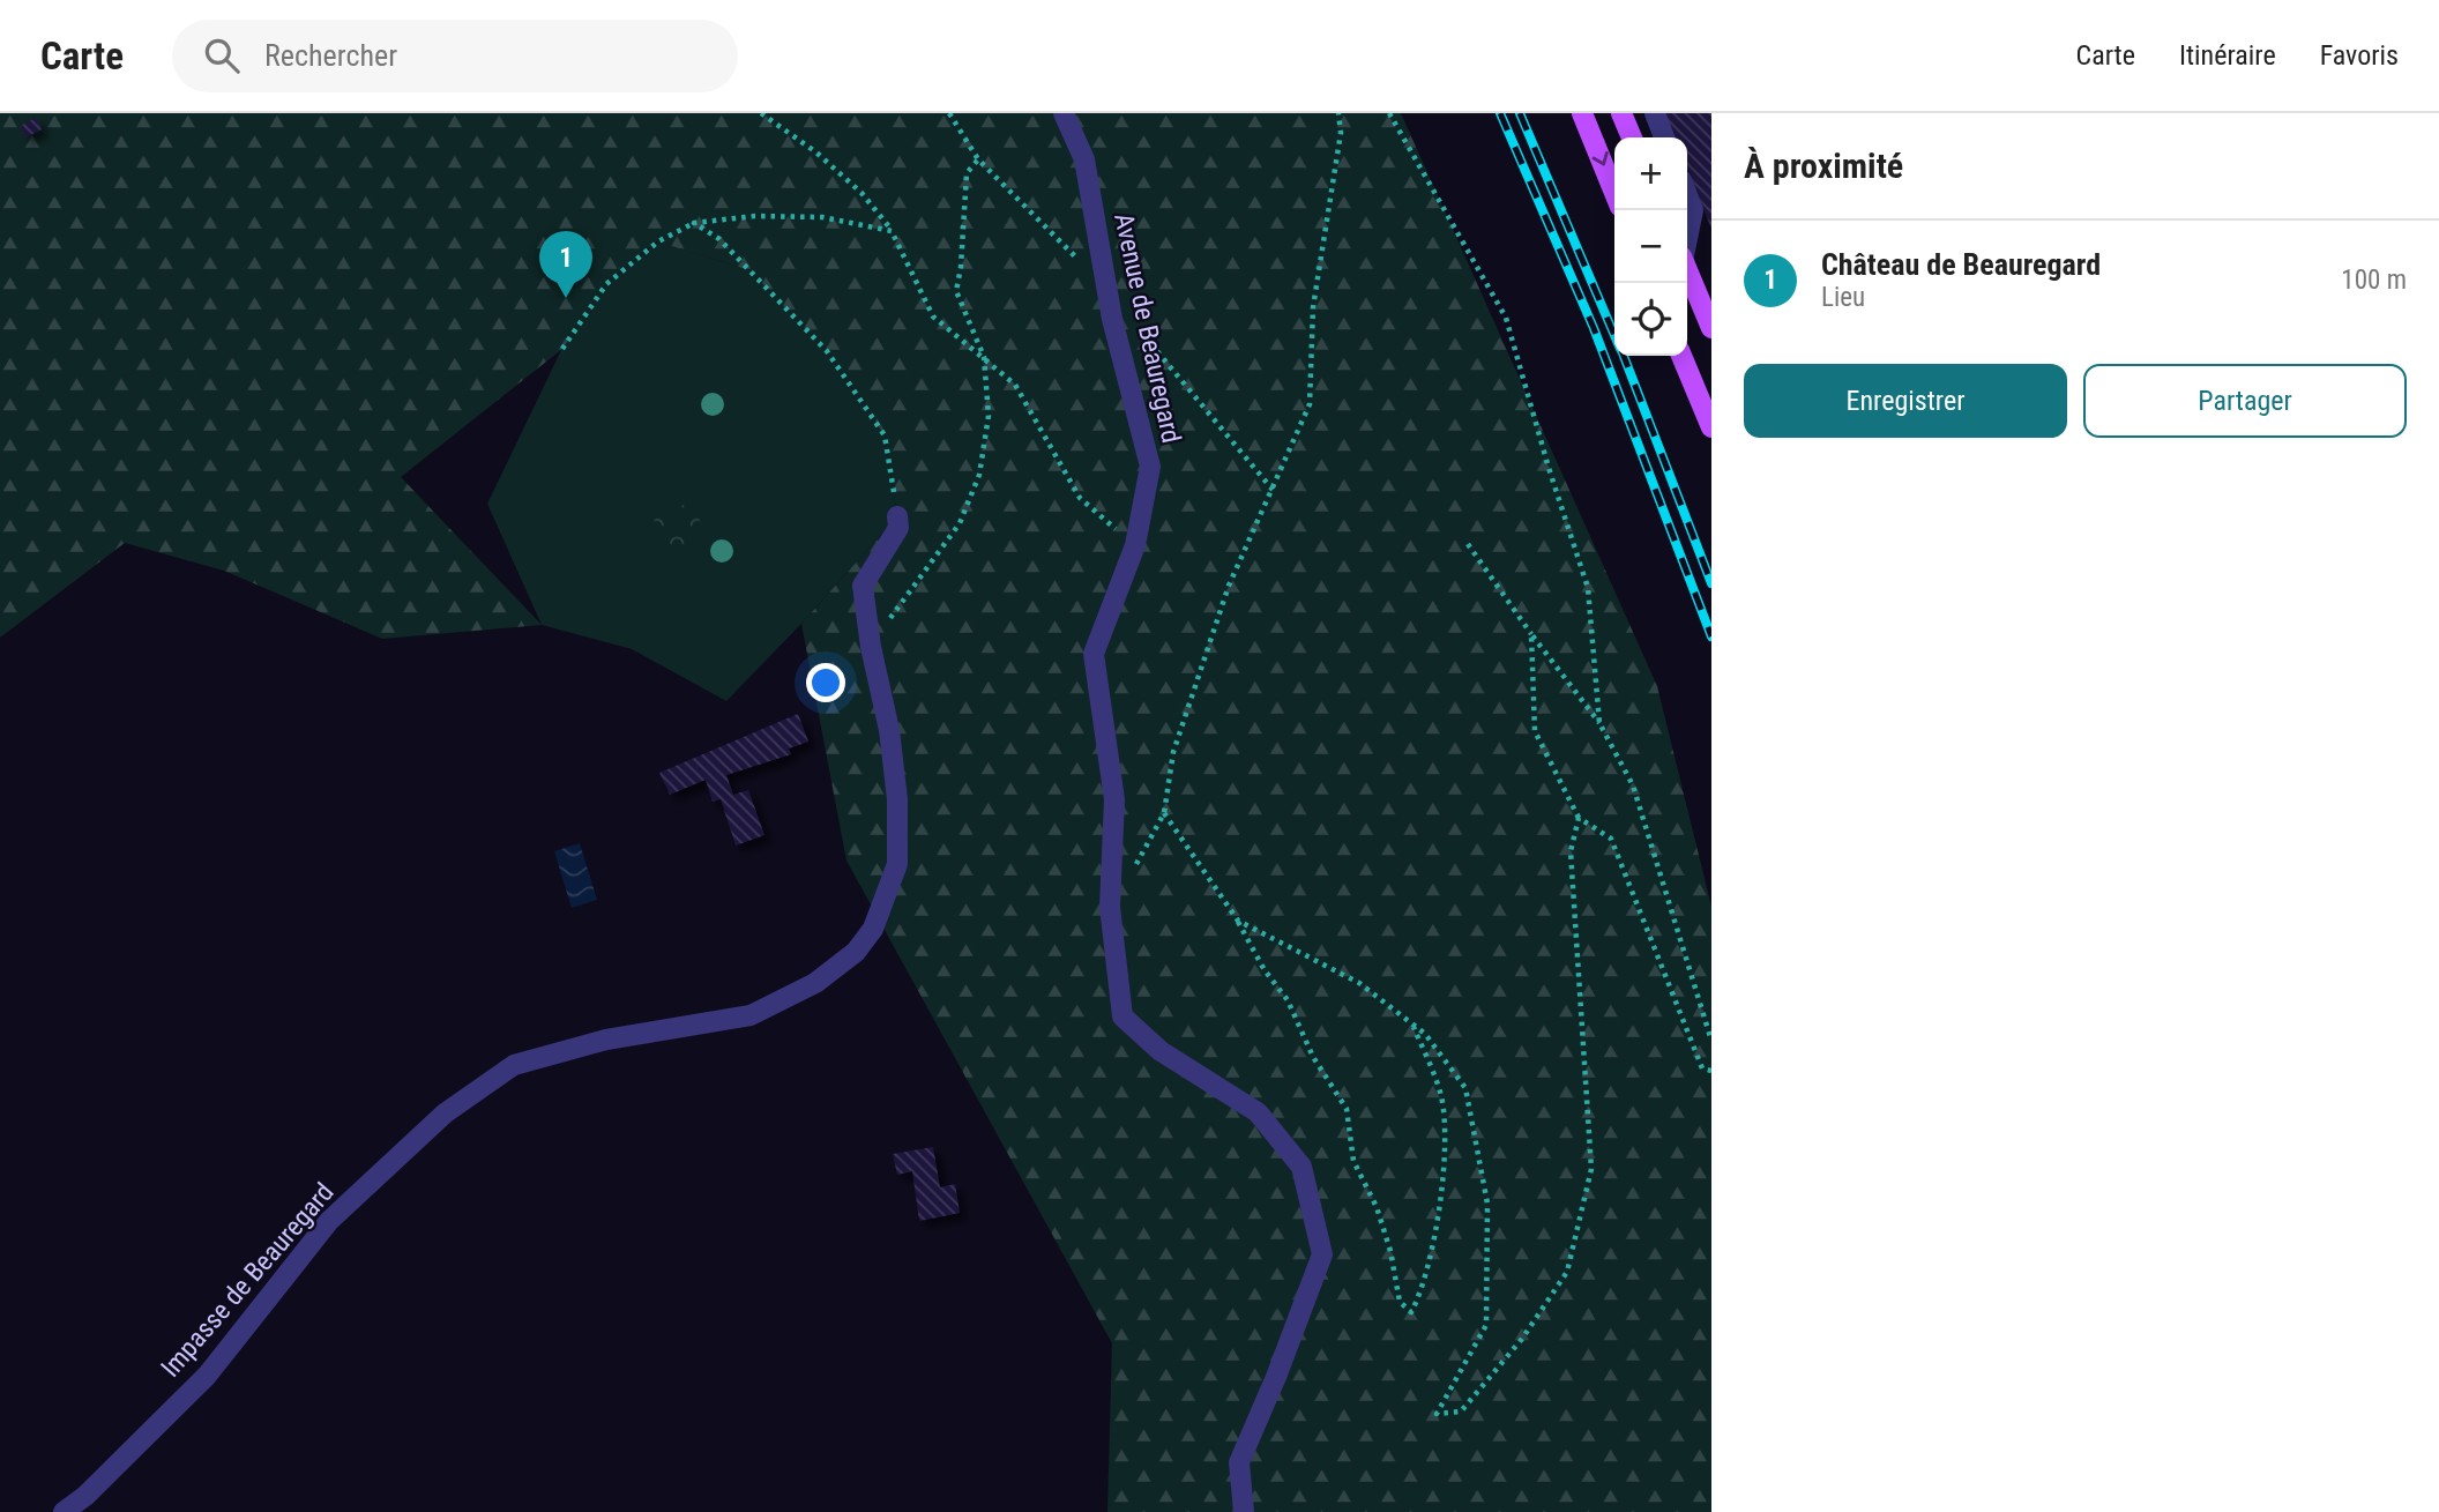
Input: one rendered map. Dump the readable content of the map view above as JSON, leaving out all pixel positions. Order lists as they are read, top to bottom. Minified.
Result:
{"streets":{"street":["Avenue de Beauregard","Impasse de Beauregard"]},"page":{"header":"Carte","search":"Rechercher","nav":["Carte","Itinéraire","Favoris"],"heading":"À proximité","map_buttons":["+","−"],"list":[{"mark":"1","name":"Château de Beauregard","note":"Lieu","value":"100 m"}],"pins":"1","buttons":["Enregistrer","Partager"]}}
